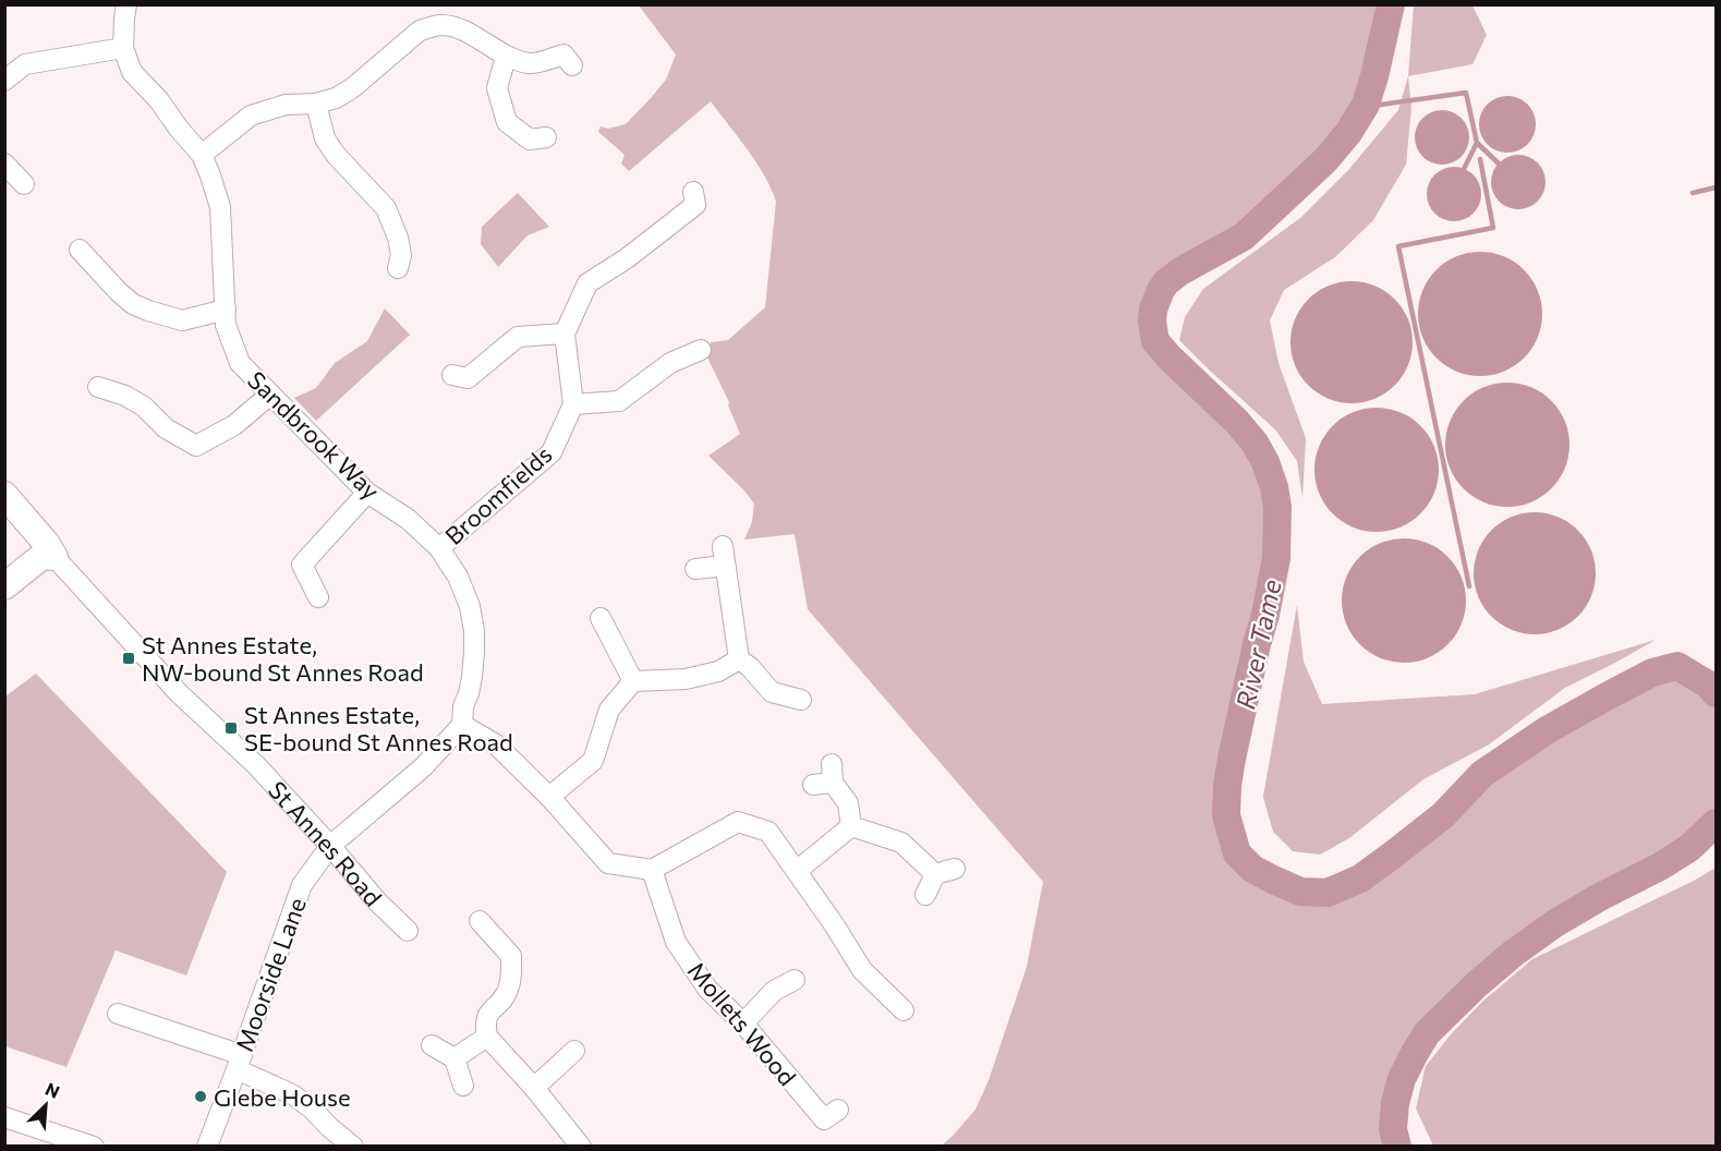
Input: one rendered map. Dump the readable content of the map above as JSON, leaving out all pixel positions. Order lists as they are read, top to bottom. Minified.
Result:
{"streets":{"street":["Sandbrook Way","Broomfields","St Annes Road","Moorside Lane","Mollets Wood"]},"crossings":[["Sandbrook Way","Broomfields"],["St Annes Road","Moorside Lane"]],"water":["River Tame"],"places":{"transit":["St Annes Estate, NW-bound St Annes Road","St Annes Estate, SE-bound St Annes Road"],"other":["Glebe House"]},"north":"top right"}
